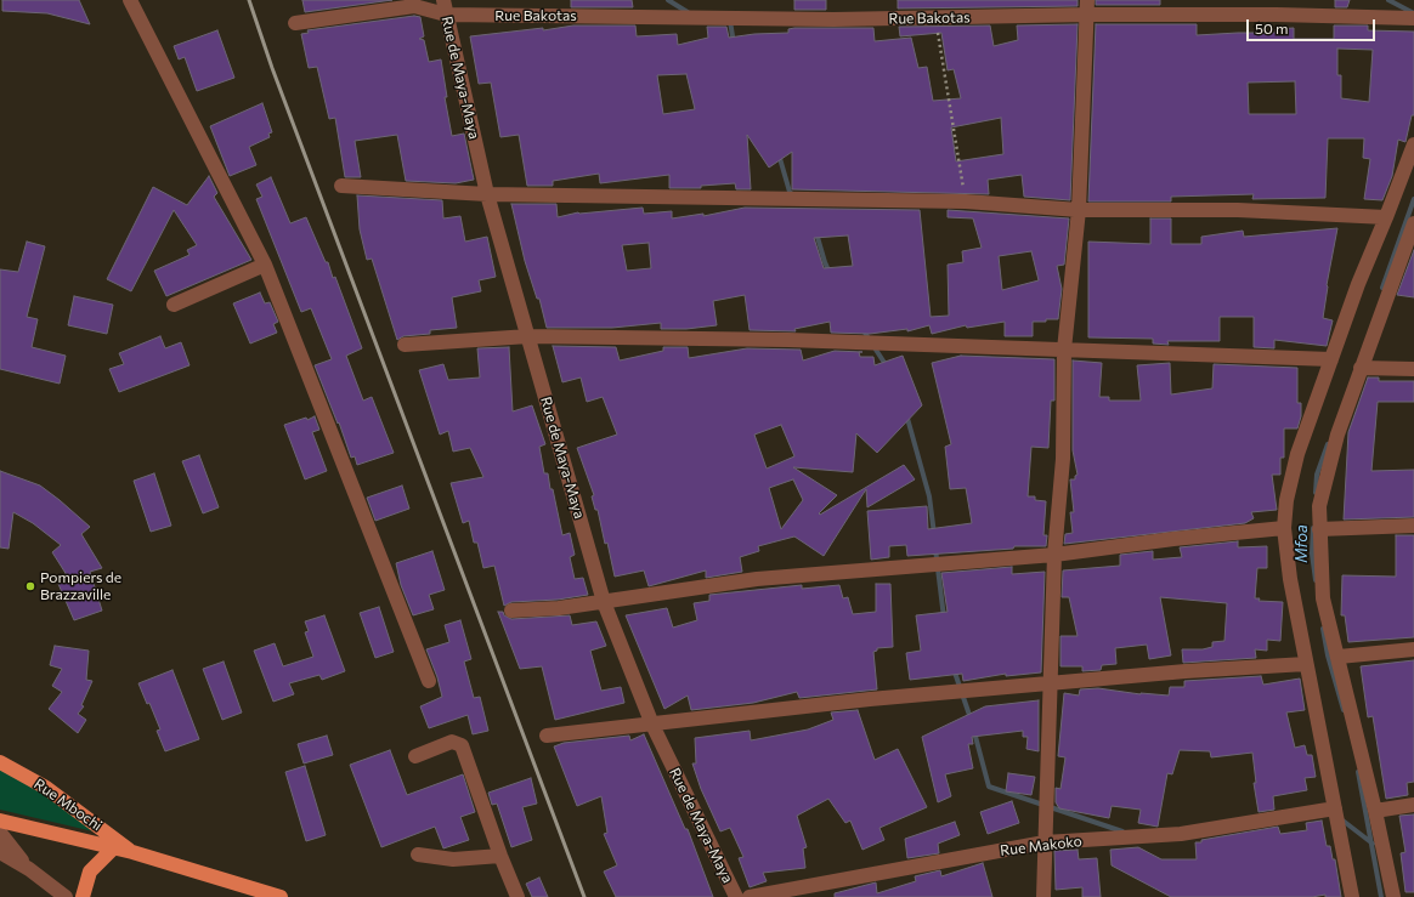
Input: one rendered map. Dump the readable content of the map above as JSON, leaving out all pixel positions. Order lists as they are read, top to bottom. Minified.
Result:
{"streets":{"main road":["Rue Mbochi"],"street":["Rue Bakotas","Rue de Maya-Maya","Rue Makoko"]},"crossings":[["Rue Bakotas","Rue de Maya-Maya"]],"water":["Mfoa"],"places":["Pompiers de Brazzaville"],"scale_bar":"50 m"}
